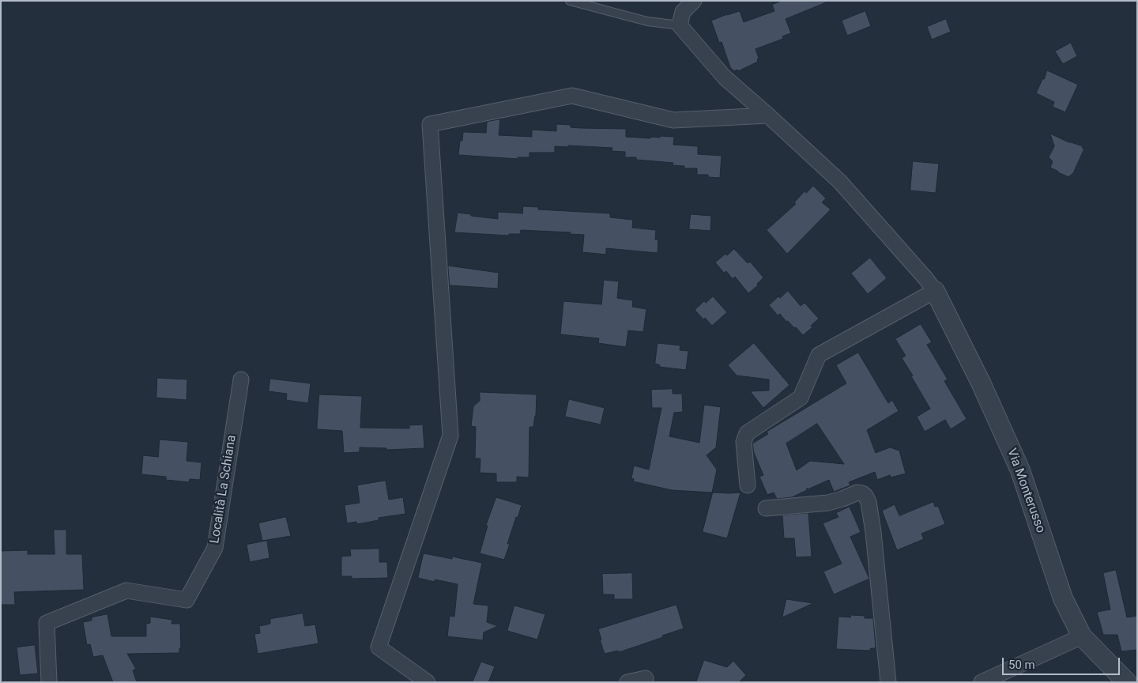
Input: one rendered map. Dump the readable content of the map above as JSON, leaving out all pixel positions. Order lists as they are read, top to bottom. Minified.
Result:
{"streets":{"street":["Località La Schiana","Via Monterusso"]},"scale_bar":"50 m"}
